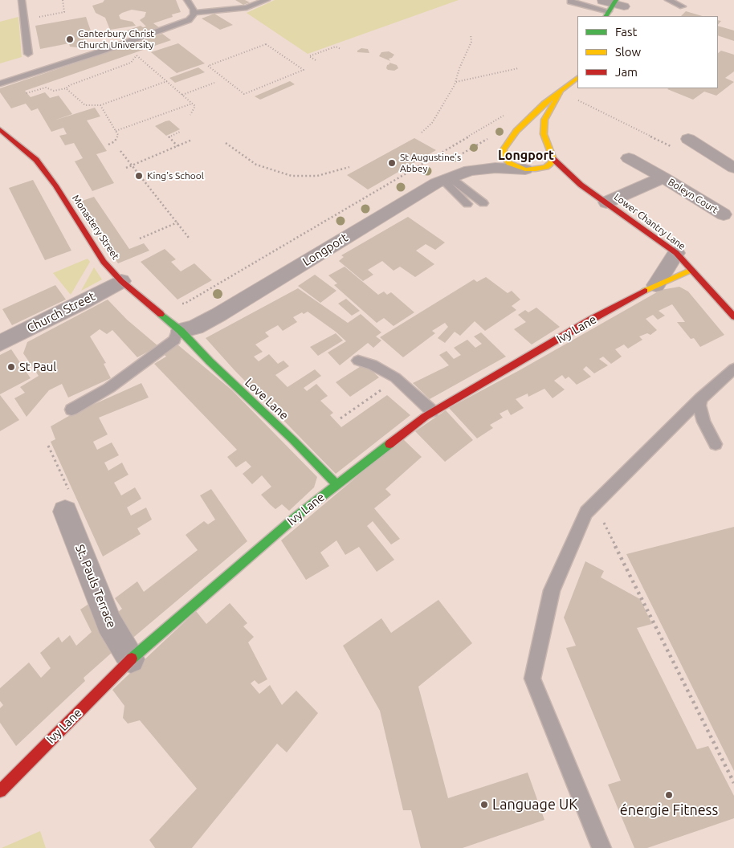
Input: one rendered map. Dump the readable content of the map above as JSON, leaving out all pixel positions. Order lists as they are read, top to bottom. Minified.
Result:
{"streets":{"street":["Boleyn Court","Lower Chantry Lane","Monastery Street","Longport","Church Street","Ivy Lane","Love Lane","St. Pauls Terrace"]},"crossings":[["Boleyn Court","Lower Chantry Lane"],["Lower Chantry Lane","Longport"],["Lower Chantry Lane","Ivy Lane"],["Monastery Street","Longport"],["Monastery Street","Church Street"],["Monastery Street","Love Lane"],["Longport","Love Lane"],["Ivy Lane","Love Lane"],["Ivy Lane","St. Pauls Terrace"]],"districts":["Longport"],"places":["Canterbury Christ Church University","St Augustine’s Abbey","King's School","St Paul","énergie Fitness","Language UK"],"legend":["Fast","Slow","Jam"]}
